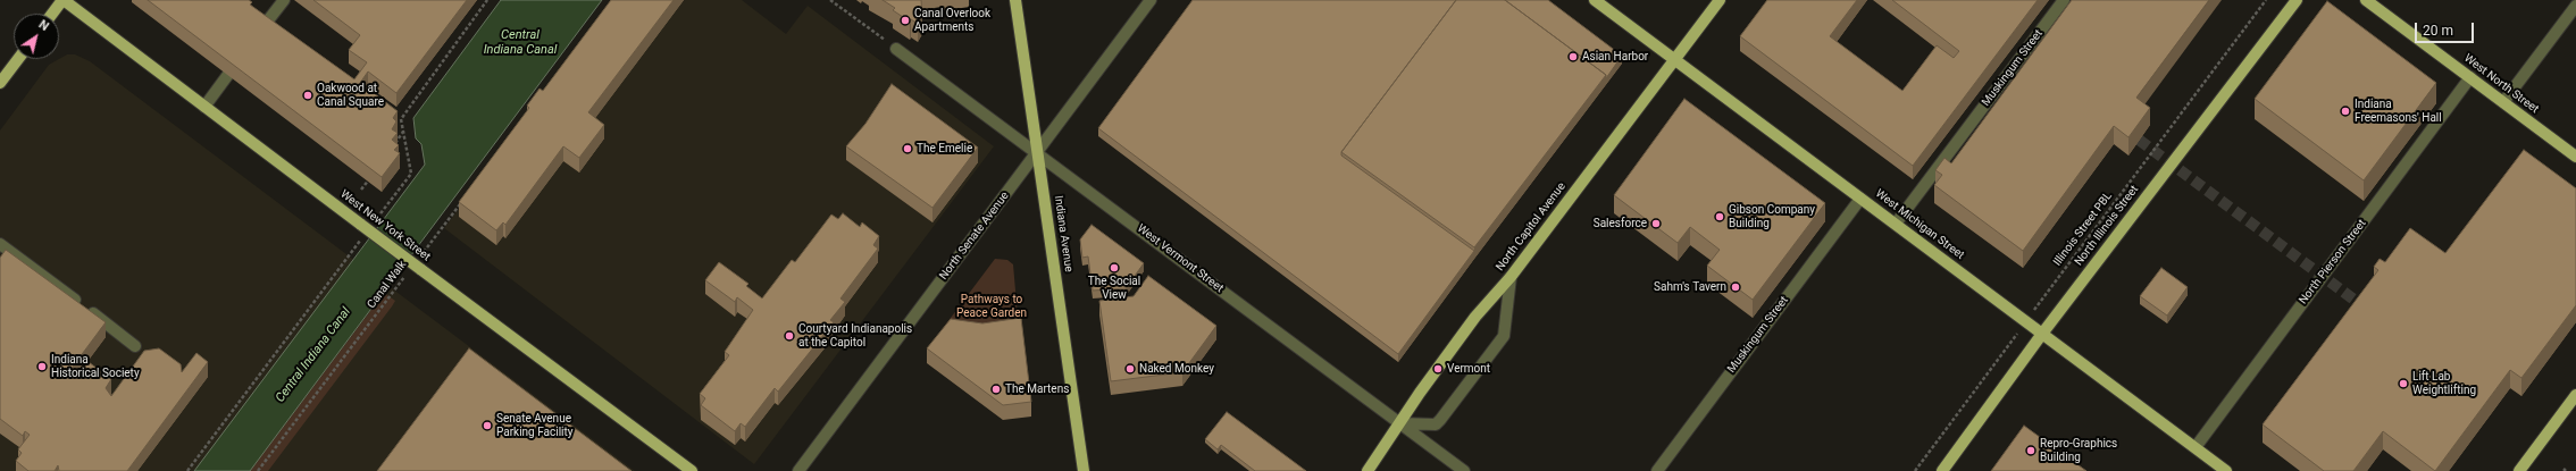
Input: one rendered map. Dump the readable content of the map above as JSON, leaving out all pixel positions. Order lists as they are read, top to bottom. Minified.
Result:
{"streets":{"main road":["West North Street","West Michigan Street","West New York Street","North Illinois Street","North Capitol Avenue","Indiana Avenue"],"street":["Muskingum Street","North Senate Avenue","West Vermont Street","North Pierson Street"],"path":["Illinois Street PBL","Canal Walk"]},"crossings":[["Muskingum Street","West Michigan Street"],["West North Street","North Pierson Street"],["West Michigan Street","North Illinois Street"],["West Michigan Street","North Capitol Avenue"],["West Michigan Street","Illinois Street PBL"],["West Michigan Street","North Pierson Street"],["North Capitol Avenue","West Vermont Street"],["Indiana Avenue","North Senate Avenue"],["Indiana Avenue","West Vermont Street"],["North Senate Avenue","West Vermont Street"]],"water":["Central Indiana Canal"],"parks":["Pathways to Peace Garden"],"places":["Canal Overlook Apartments","Asian Harbor","Oakwood at Canal Square","Indiana Freemasons' Hall","The Emelie","Gibson Company Building","Salesforce","The Social View","Sahm's Tavern","Courtyard Indianapolis at the Capitol","Indiana Historical Society","Naked Monkey","Vermont","Lift Lab Weightlifting","The Martens","Senate Avenue Parking Facility","Repro-Graphics Building"],"scale_bar":"20 m","north":"top right"}
